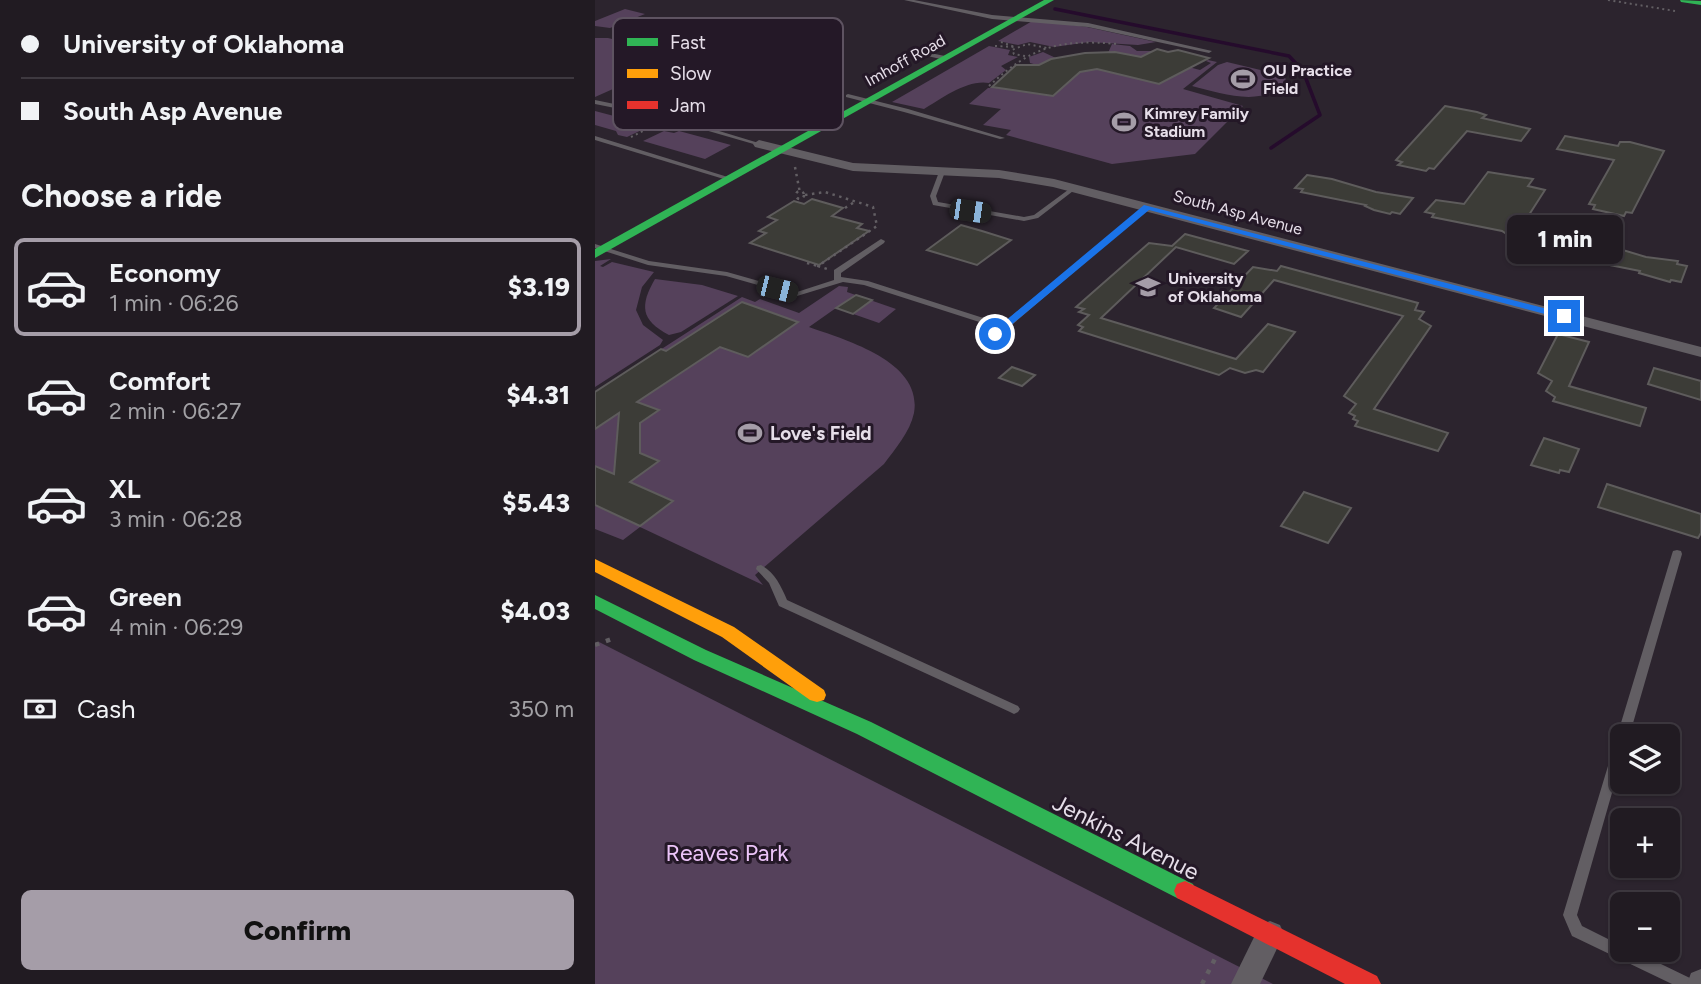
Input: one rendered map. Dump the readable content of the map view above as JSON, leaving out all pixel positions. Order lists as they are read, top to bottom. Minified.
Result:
{"streets":{"main road":["Imhoff Road","Jenkins Avenue"],"street":["South Asp Avenue"]},"crossings":[["Imhoff Road","South Asp Avenue"]],"parks":["Reaves Park"],"places":{"sports":["OU Practice Field","Kimrey Family Stadium","Love's Field"],"school or university":["University of Oklahoma"]},"legend":["Fast","Slow","Jam"],"page":{"banner":["University of Oklahoma","South Asp Avenue"],"heading":"Choose a ride","bubble":"1 min","list":[{"name":"Economy","note":"1 min · 06:26","value":"$3.19"},{"name":"Comfort","note":"2 min · 06:27","value":"$4.31"},{"name":"XL","note":"3 min · 06:28","value":"$5.43"},{"name":"Green","note":"4 min · 06:29","value":"$4.03"}],"pay":["Cash","350 m"],"map_buttons":["+","−"],"buttons":"Confirm"}}
